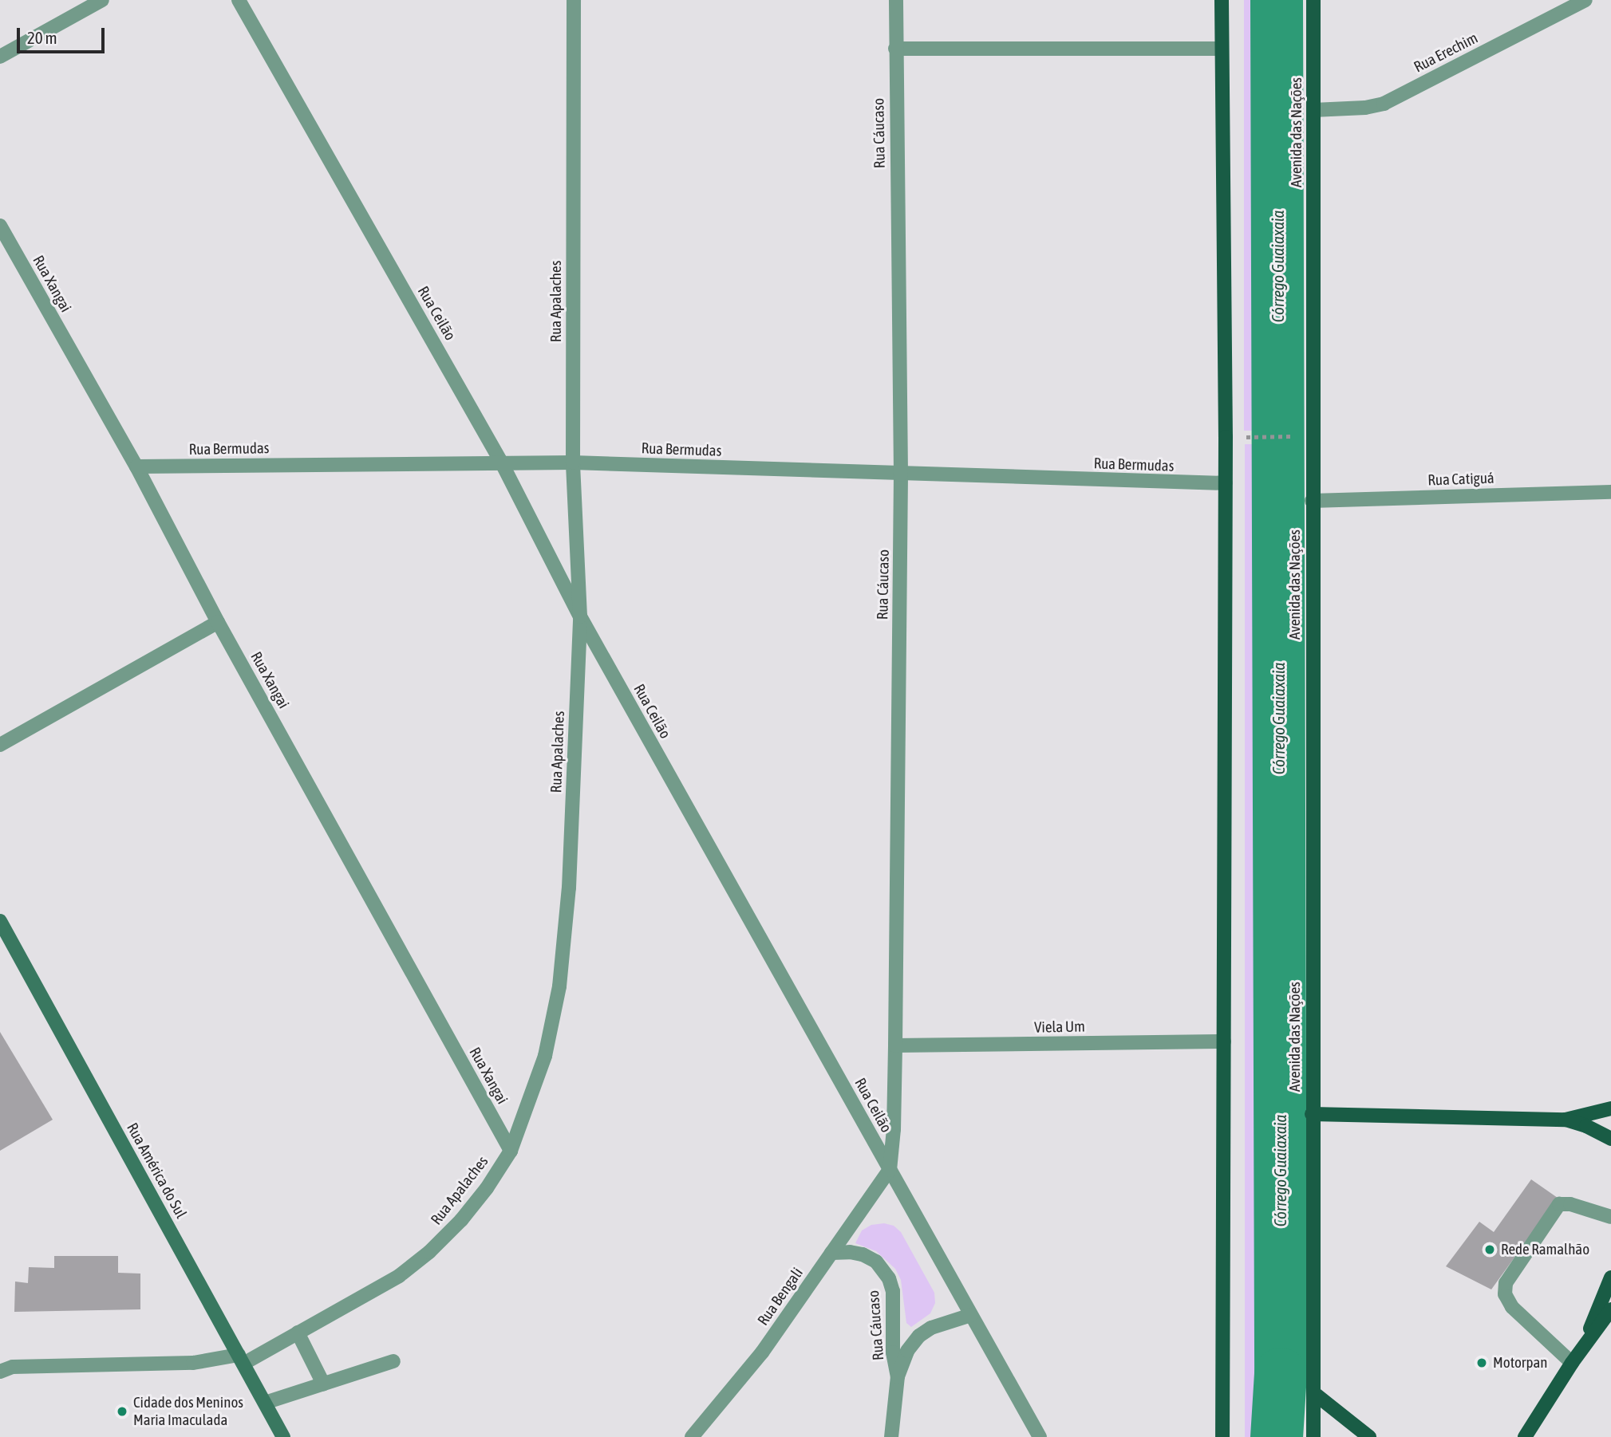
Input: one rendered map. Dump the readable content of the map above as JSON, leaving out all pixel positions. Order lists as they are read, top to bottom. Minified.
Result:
{"streets":{"main road":["Avenida das Nações","Rua América do Sul"],"street":["Rua Erechim","Rua Cáucaso","Rua Xangai","Rua Apalaches","Rua Ceilão","Rua Bermudas","Rua Catiguá","Viela Um","Rua Bengali"]},"crossings":[["Rua Erechim","Avenida das Nações"],["Avenida das Nações","Rua Catiguá"],["Rua Cáucaso","Rua Ceilão"],["Rua Cáucaso","Rua Bermudas"],["Rua Cáucaso","Viela Um"],["Rua Cáucaso","Rua Bengali"],["Rua Xangai","Rua Apalaches"],["Rua Xangai","Rua Bermudas"],["Rua Apalaches","Rua Ceilão"],["Rua Apalaches","Rua Bermudas"],["Rua Apalaches","Rua América do Sul"],["Rua Ceilão","Rua Bermudas"],["Rua Ceilão","Rua Bengali"]],"water":["Córrego Guaiaxaia"],"places":["Rede Ramalhão","Motorpan","Cidade dos Meninos Maria Imaculada"],"scale_bar":"20 m"}
